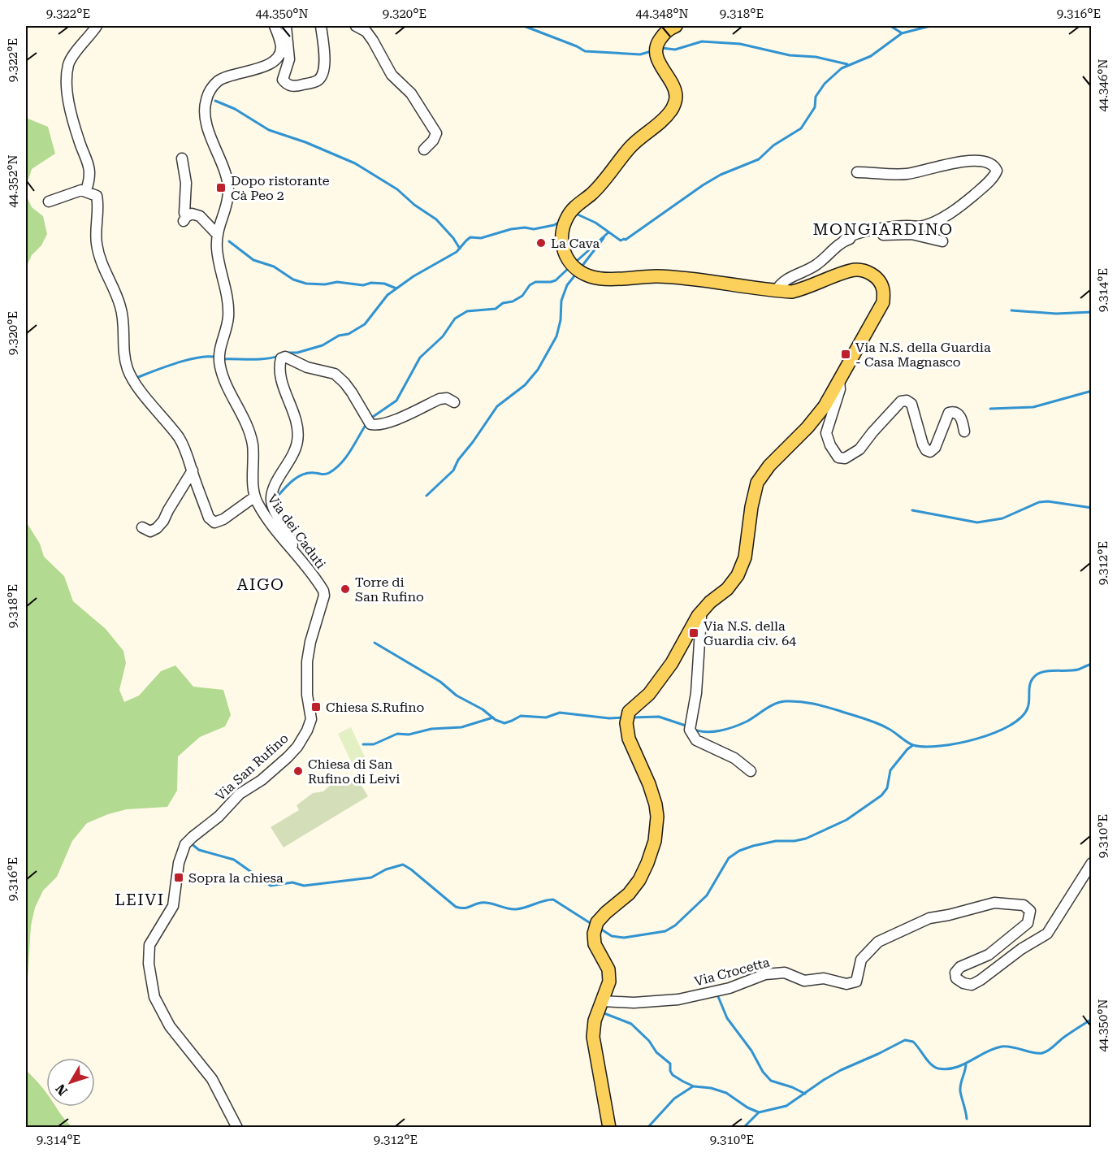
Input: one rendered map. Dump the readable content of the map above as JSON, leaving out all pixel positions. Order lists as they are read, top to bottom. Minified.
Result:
{"streets":{"street":["Via dei Caduti","Via San Rufino","Via Crocetta"]},"crossings":[["Via dei Caduti","Via San Rufino"]],"districts":["MONGIARDINO","AIGO","LEIVI"],"places":{"transit":["Dopo ristorante Cà Peo 2","Via N.S. della Guardia - Casa Magnasco","Via N.S. della Guardia civ. 64","Chiesa S.Rufino","Sopra la chiesa"],"other":["La Cava","Torre di San Rufino","Chiesa di San Rufino di Leivi"]},"north":"bottom left","coordinates":["9.322°E","44.350°N","9.320°E","44.348°N","9.318°E","9.316°E","44.346°N","44.352°N","9.314°E","9.312°E","9.310°E"]}
